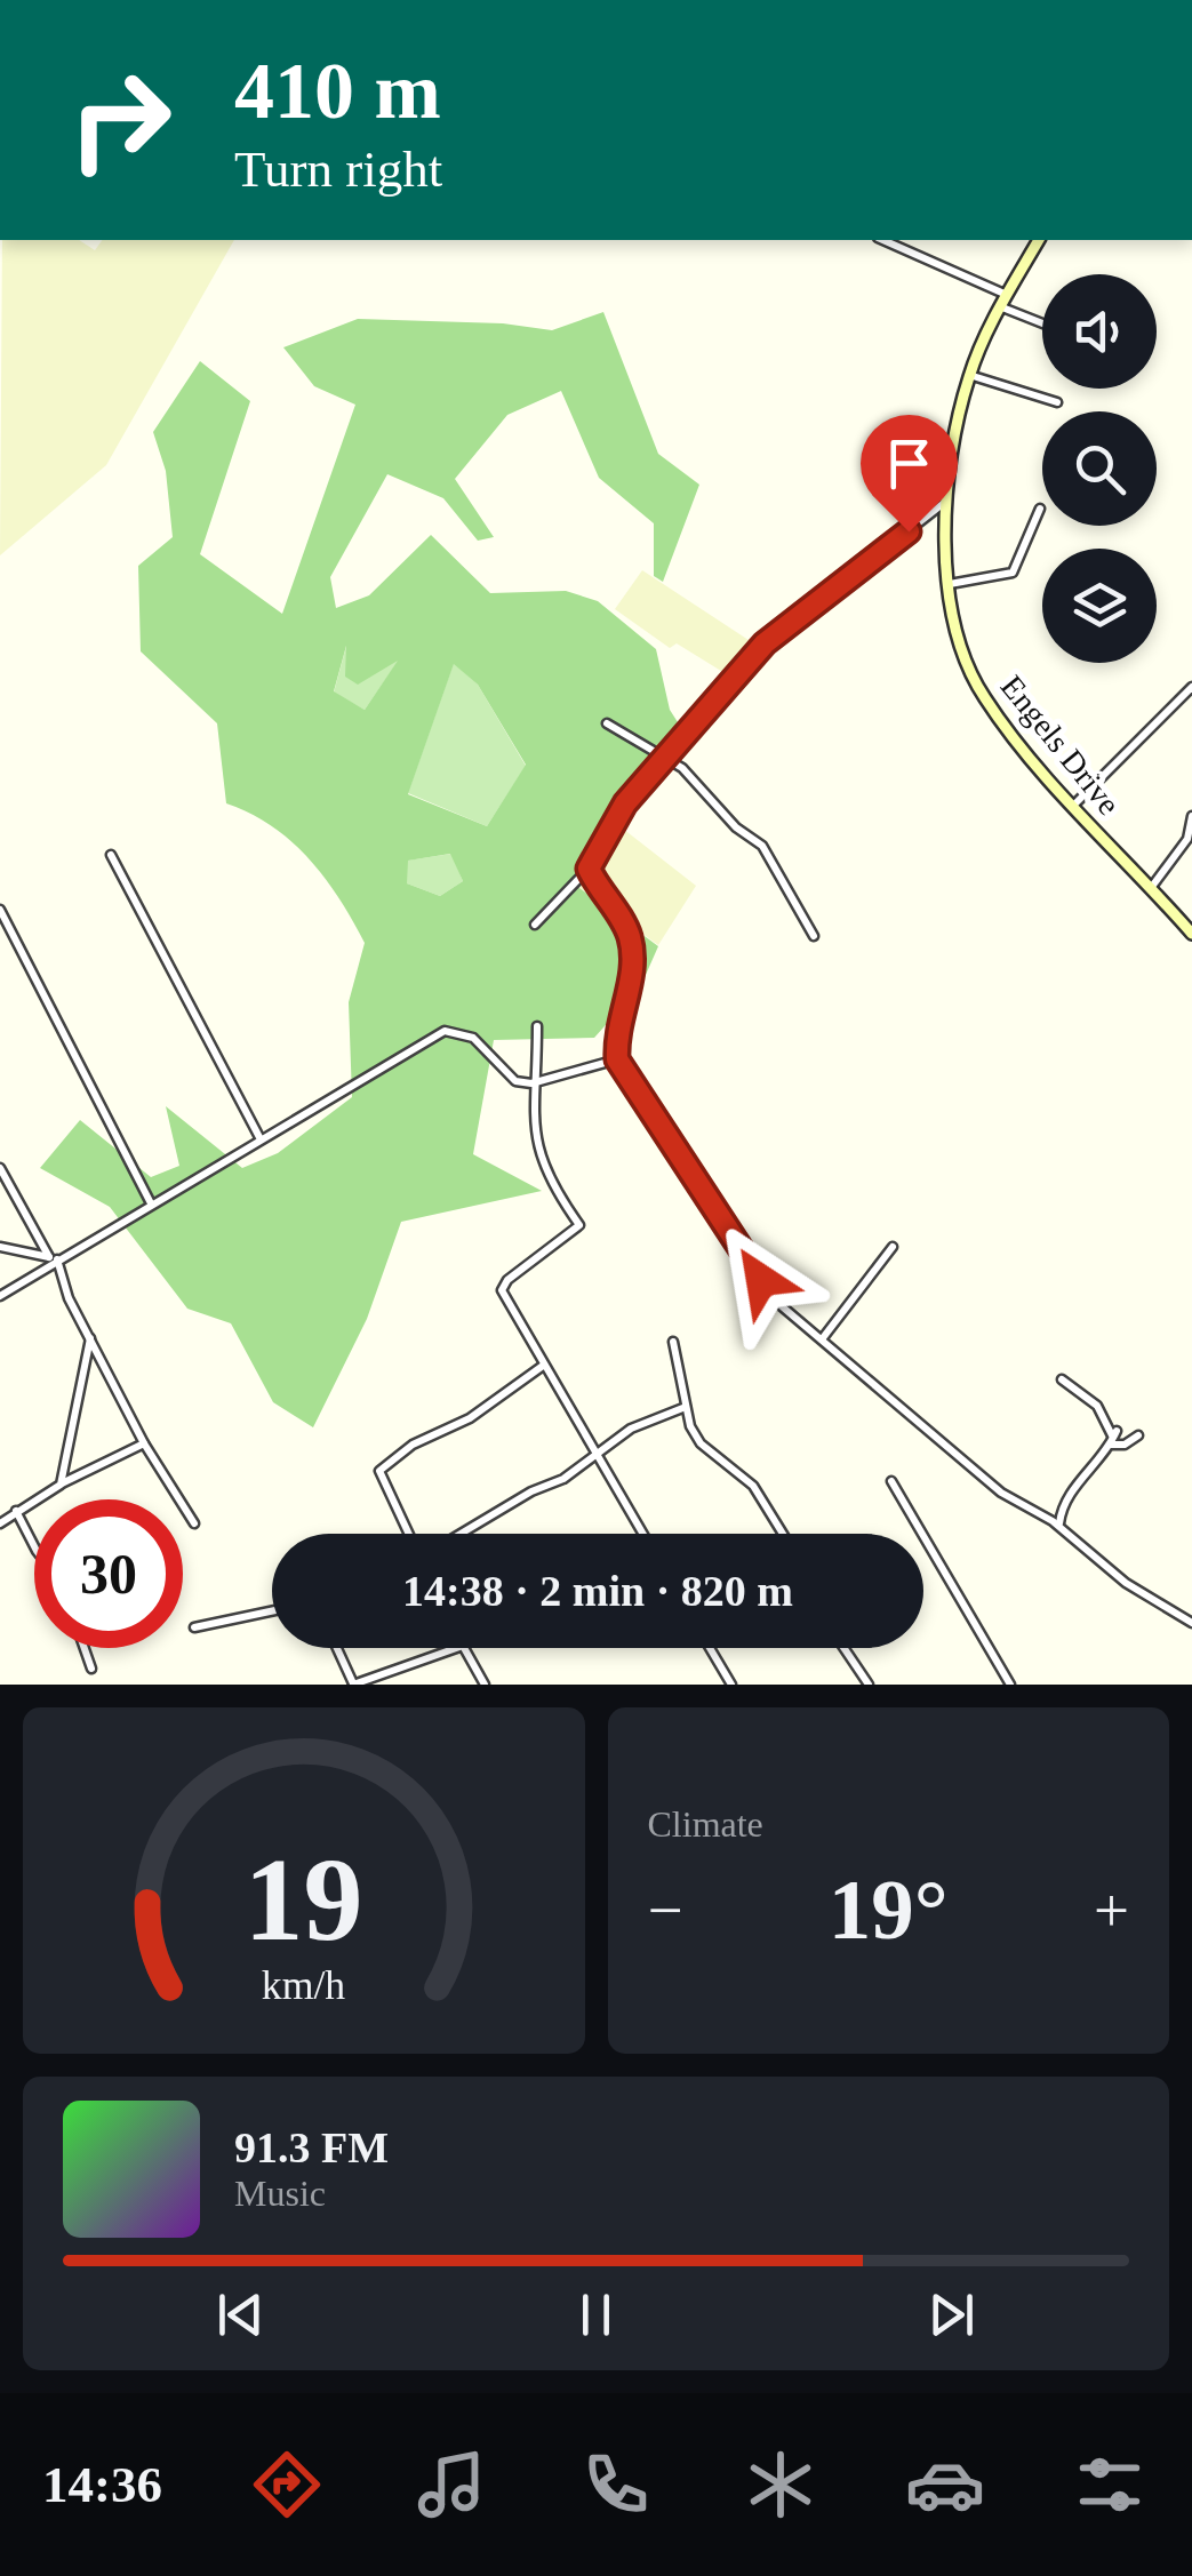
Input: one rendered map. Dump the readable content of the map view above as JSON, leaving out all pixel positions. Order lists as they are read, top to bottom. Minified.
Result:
{"streets":{"street":["Engels Drive"]},"page":{"turn":["410 m","Turn right"],"limit":"30","trip":"14:38 · 2 min · 820 m","tile":"Climate","heat":["−","19°","+"],"song":["91.3 FM","Music"],"tabs":"14:36","gauge":["19","km/h"]}}
